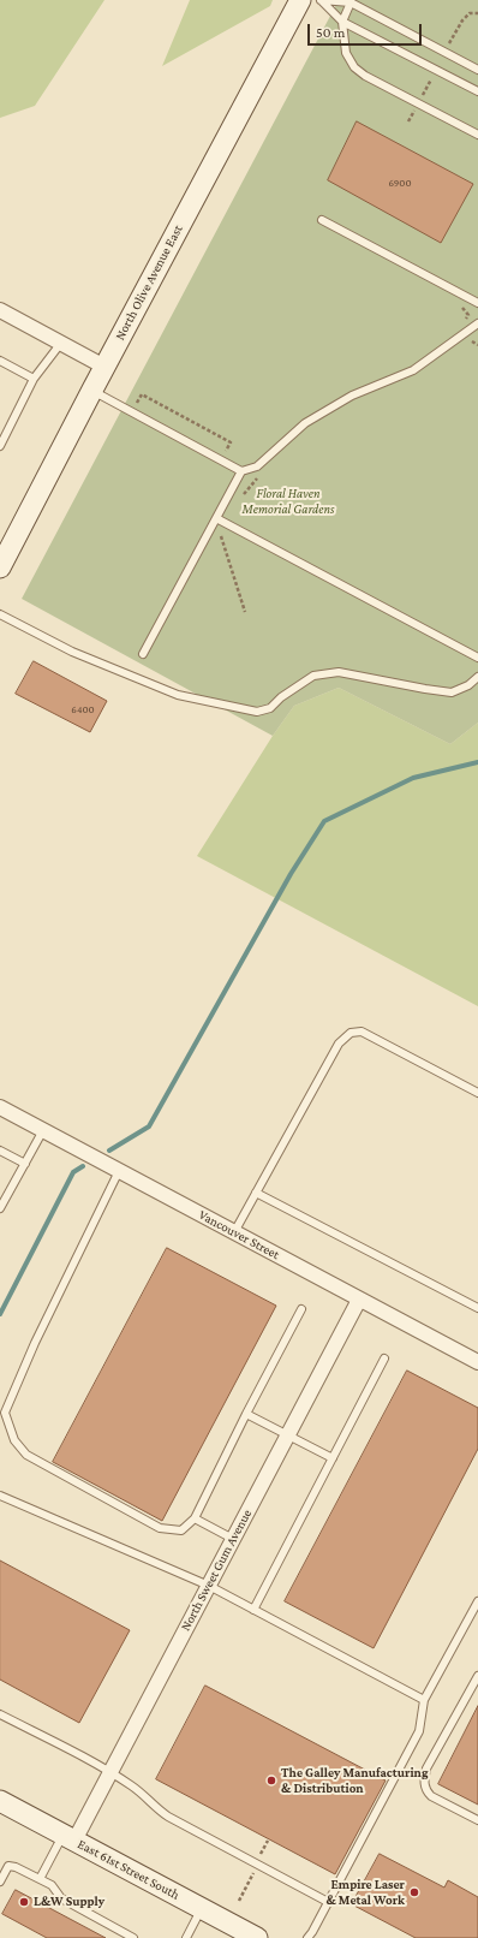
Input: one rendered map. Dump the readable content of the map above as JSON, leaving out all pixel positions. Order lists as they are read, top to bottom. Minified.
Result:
{"streets":{"street":["North Olive Avenue East","Vancouver Street","North Sweet Gum Avenue","East 61st Street South"]},"crossings":[["Vancouver Street","North Sweet Gum Avenue"],["North Sweet Gum Avenue","East 61st Street South"]],"parks":["Floral Haven Memorial Gardens"],"places":["The Galley Manufacturing & Distribution","Empire Laser & Metal Work","L&W Supply"],"house_numbers":["6900","6400"],"scale_bar":"50 m"}
